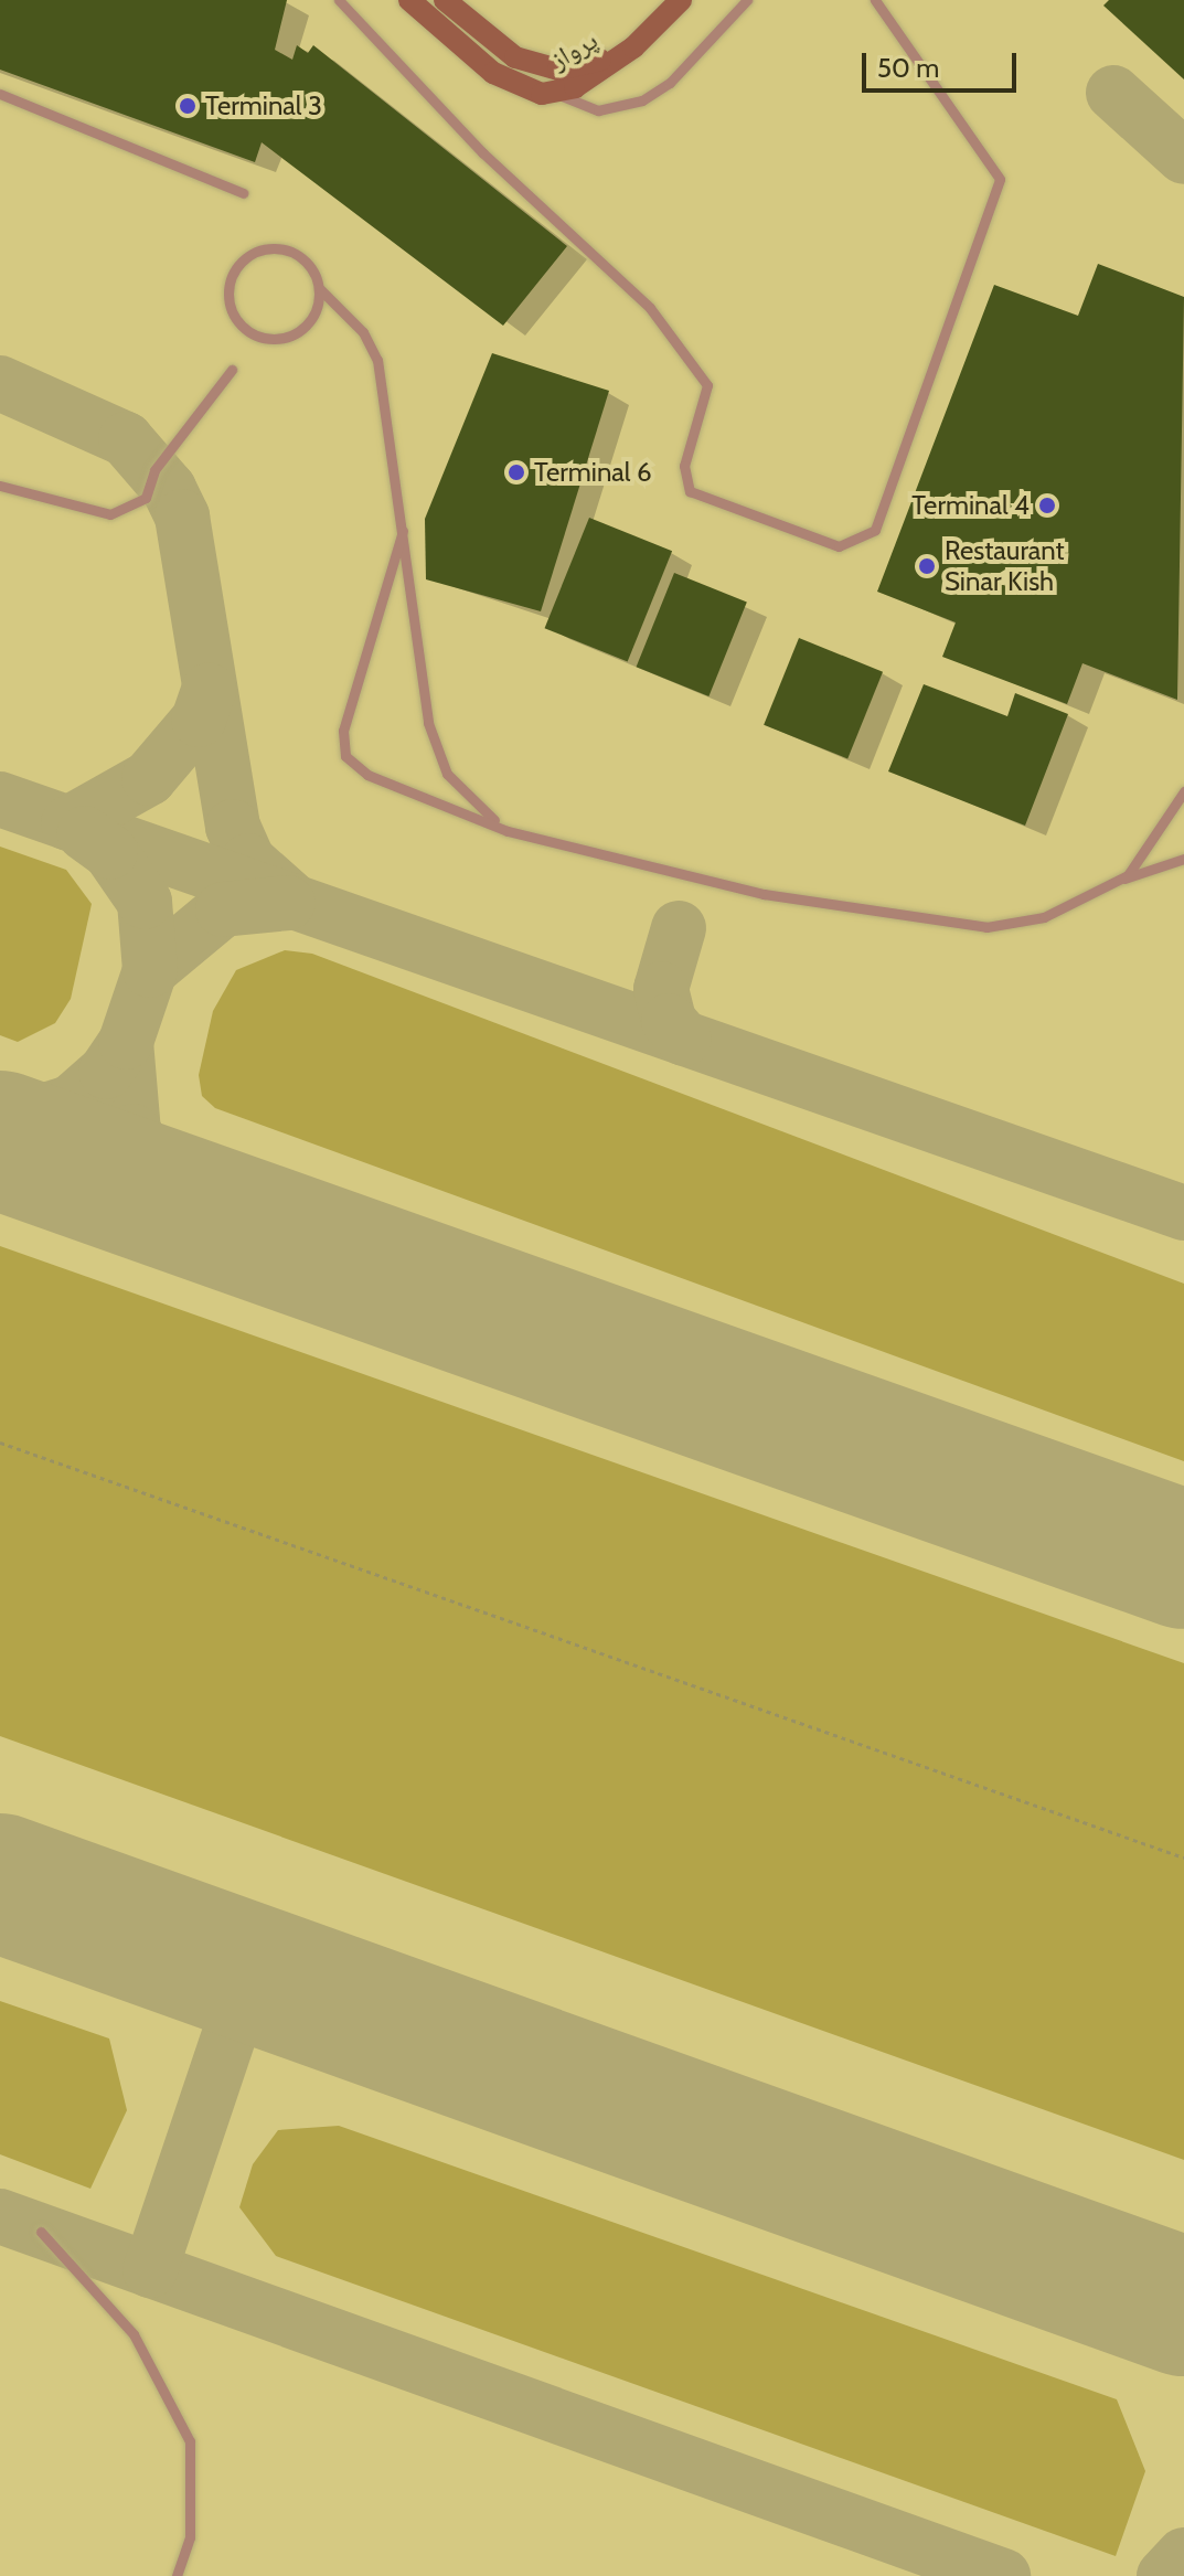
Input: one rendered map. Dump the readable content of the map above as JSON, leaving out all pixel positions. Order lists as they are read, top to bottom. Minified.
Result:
{"streets":{"main road":["پرواز"]},"places":["Terminal 3","Terminal 6","Terminal 4","Restaurant Sinar Kish"],"scale_bar":"50 m"}
